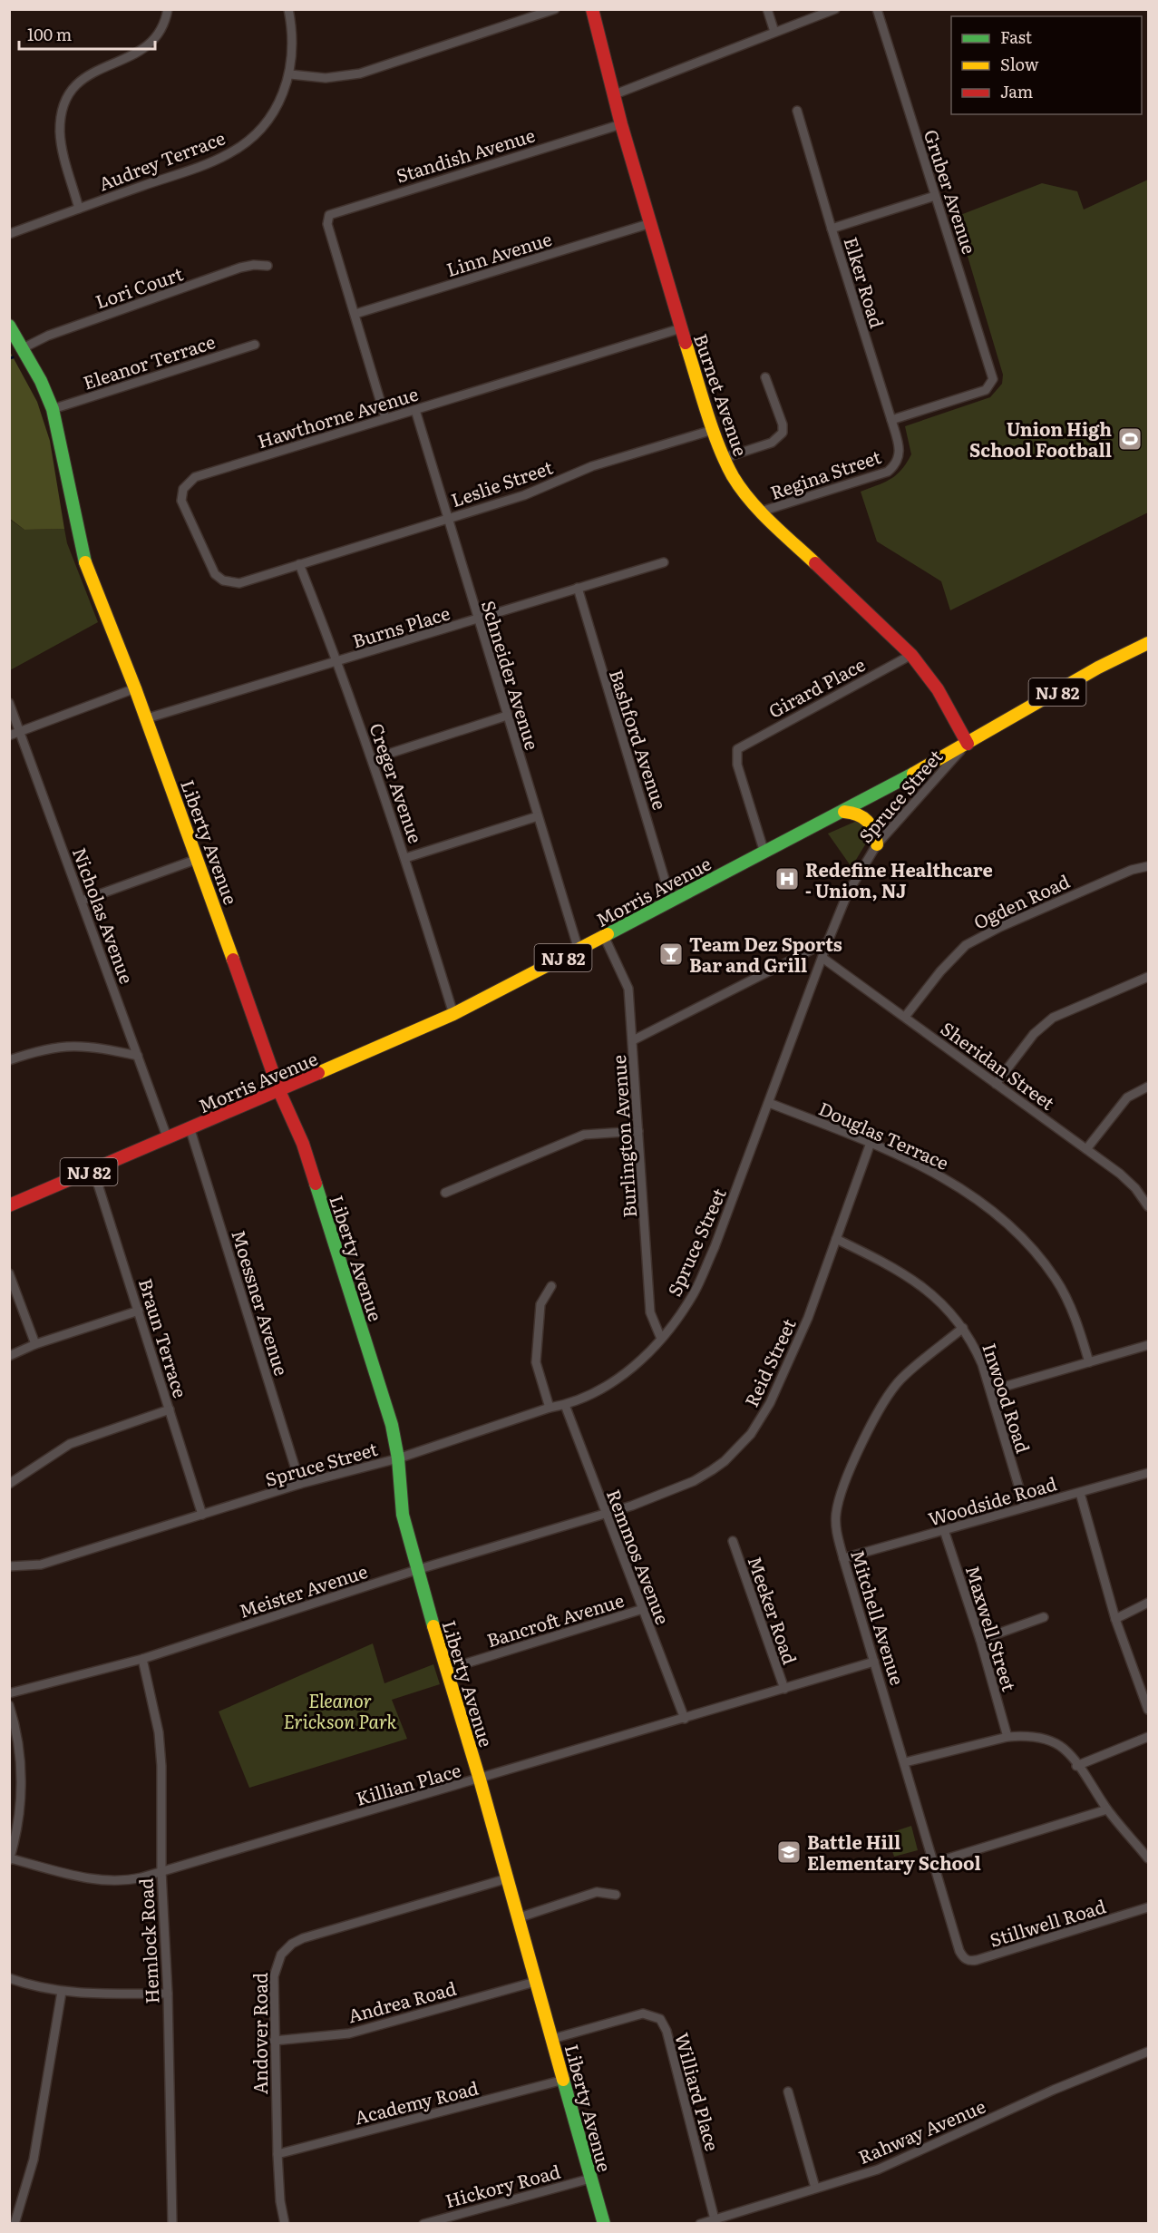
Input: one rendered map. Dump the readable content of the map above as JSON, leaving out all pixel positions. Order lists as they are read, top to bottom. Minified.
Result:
{"streets":{"street":["Standish Avenue","Audrey Terrace","Gruber Avenue","Linn Avenue","Elker Road","Lori Court","Eleanor Terrace","Burnet Avenue","Hawthorne Avenue","Regina Street","Leslie Street","Burns Place","Schneider Avenue","Girard Place","NJ 82","Bashford Avenue","Creger Avenue","Spruce Street","Liberty Avenue","Morris Avenue","Ogden Road","Nicholas Avenue","Sheridan Street","Douglas Terrace","Burlington Avenue","Moessner Avenue","Braun Terrace","Reid Street","Inwood Road","Woodside Road","Remmos Avenue","Meister Avenue","Meeker Road","Mitchell Avenue","Bancroft Avenue","Maxwell Street","Killian Place","Stillwell Road","Hemlock Road","Andrea Road","Andover Road","Williard Place","Academy Road","Rahway Avenue","Hickory Road"]},"crossings":[["Standish Avenue","Linn Avenue"],["Standish Avenue","Burnet Avenue"],["Gruber Avenue","Elker Road"],["Linn Avenue","Burnet Avenue"],["Elker Road","Regina Street"],["Lori Court","Liberty Avenue"],["Eleanor Terrace","Liberty Avenue"],["Burnet Avenue","Hawthorne Avenue"],["Burnet Avenue","Regina Street"],["Burnet Avenue","Leslie Street"],["Burnet Avenue","Girard Place"],["Burnet Avenue","Spruce Street"],["Burnet Avenue","Morris Avenue"],["Hawthorne Avenue","Leslie Street"],["Hawthorne Avenue","Schneider Avenue"],["Hawthorne Avenue","Creger Avenue"],["Leslie Street","Schneider Avenue"],["Leslie Street","Creger Avenue"],["Burns Place","Schneider Avenue"],["Burns Place","Bashford Avenue"],["Burns Place","Creger Avenue"],["Burns Place","Liberty Avenue"],["Schneider Avenue","Morris Avenue"],["Girard Place","Morris Avenue"],["Bashford Avenue","Morris Avenue"],["Creger Avenue","Morris Avenue"],["Spruce Street","Liberty Avenue"],["Spruce Street","Morris Avenue"],["Spruce Street","Sheridan Street"],["Spruce Street","Douglas Terrace"],["Spruce Street","Burlington Avenue"],["Spruce Street","Moessner Avenue"],["Spruce Street","Braun Terrace"],["Spruce Street","Remmos Avenue"],["Liberty Avenue","Morris Avenue"],["Liberty Avenue","Meister Avenue"],["Liberty Avenue","Bancroft Avenue"],["Liberty Avenue","Killian Place"],["Liberty Avenue","Andrea Road"],["Liberty Avenue","Andover Road"],["Liberty Avenue","Williard Place"],["Liberty Avenue","Academy Road"],["Liberty Avenue","Hickory Road"],["Morris Avenue","Nicholas Avenue"],["Morris Avenue","Burlington Avenue"],["Morris Avenue","Moessner Avenue"],["Morris Avenue","Braun Terrace"],["Ogden Road","Sheridan Street"],["Douglas Terrace","Reid Street"],["Reid Street","Inwood Road"],["Reid Street","Remmos Avenue"],["Reid Street","Meister Avenue"],["Inwood Road","Woodside Road"],["Inwood Road","Mitchell Avenue"],["Woodside Road","Mitchell Avenue"],["Woodside Road","Maxwell Street"],["Remmos Avenue","Meister Avenue"],["Remmos Avenue","Bancroft Avenue"],["Remmos Avenue","Killian Place"],["Meister Avenue","Hemlock Road"],["Meeker Road","Killian Place"],["Mitchell Avenue","Killian Place"],["Mitchell Avenue","Stillwell Road"],["Killian Place","Hemlock Road"],["Andrea Road","Andover Road"],["Andover Road","Academy Road"],["Williard Place","Rahway Avenue"]],"parks":["Eleanor Erickson Park"],"places":{"sports":["Union High School Football"],"hospital":["Redefine Healthcare - Union, NJ"],"bar":["Team Dez Sports Bar and Grill"],"school or university":["Battle Hill Elementary School"]},"legend":["Fast","Slow","Jam"],"scale_bar":"100 m"}
